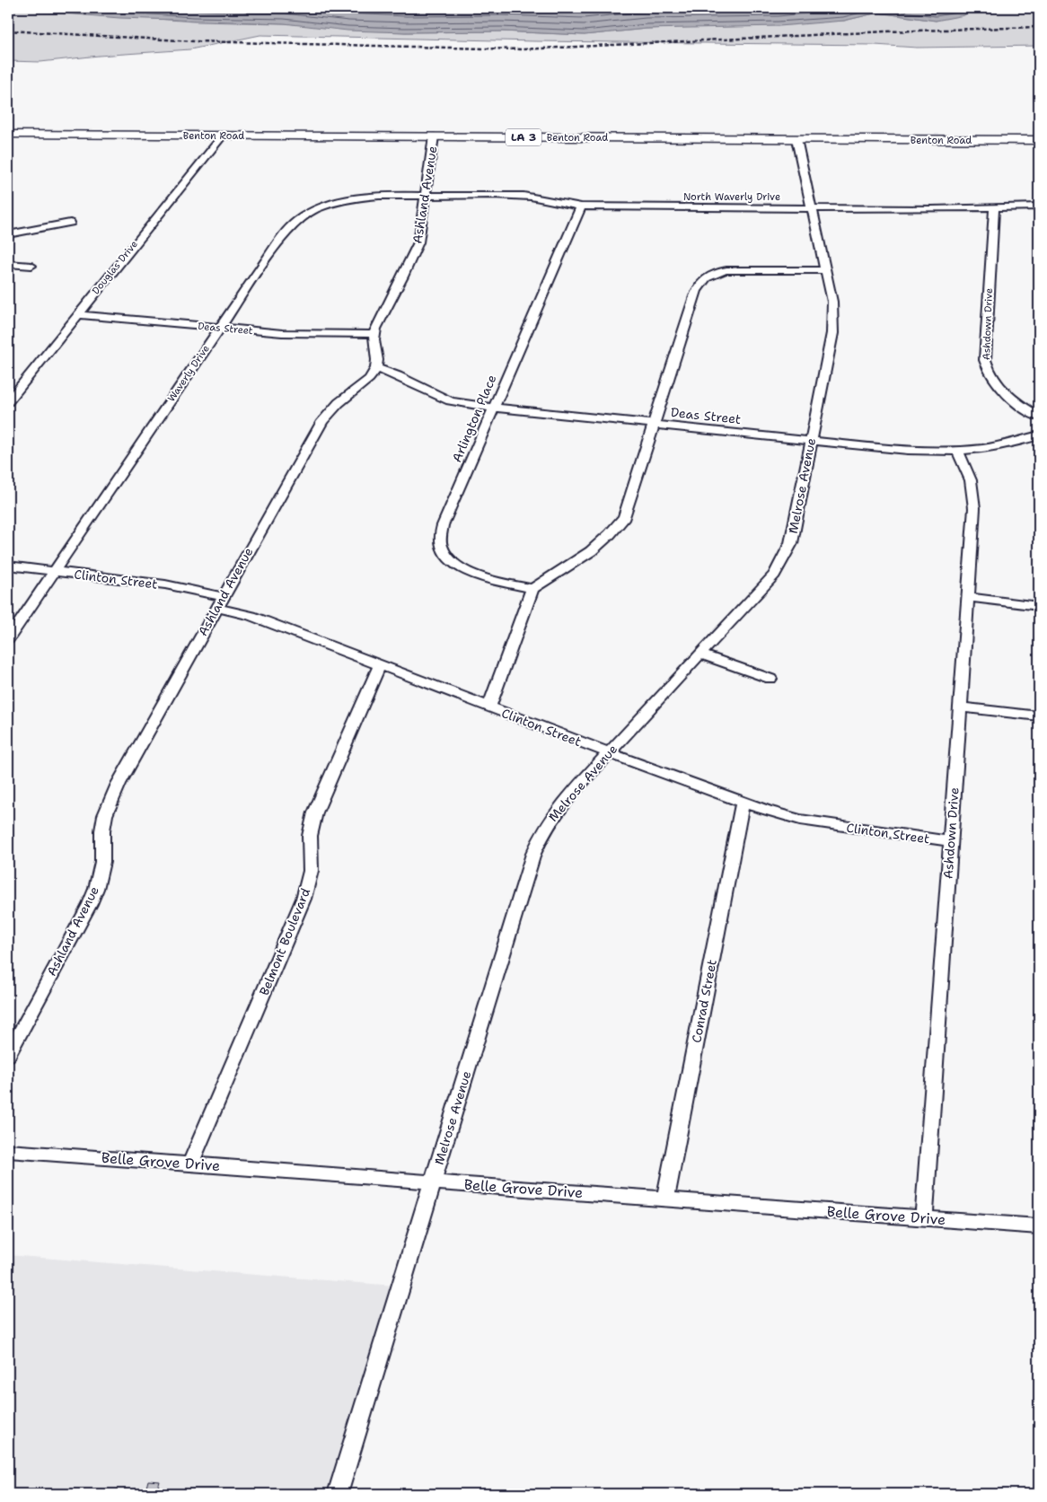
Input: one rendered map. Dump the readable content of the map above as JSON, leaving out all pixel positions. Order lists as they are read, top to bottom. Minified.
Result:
{"streets":{"main road":["Benton Road","LA 3"],"street":["Ashland Avenue","North Waverly Drive","Douglas Drive","Ashdown Drive","Deas Street","Waverly Drive","Arlington Place","Melrose Avenue","Clinton Street","Belmont Boulevard","Conrad Street","Belle Grove Drive"]},"crossings":[["Benton Road","Ashland Avenue"],["Benton Road","Douglas Drive"],["Benton Road","Melrose Avenue"],["Ashland Avenue","North Waverly Drive"],["Ashland Avenue","Deas Street"],["Ashland Avenue","Waverly Drive"],["Ashland Avenue","Clinton Street"],["North Waverly Drive","Ashdown Drive"],["North Waverly Drive","Waverly Drive"],["North Waverly Drive","Arlington Place"],["North Waverly Drive","Melrose Avenue"],["Douglas Drive","Deas Street"],["Ashdown Drive","Deas Street"],["Ashdown Drive","Clinton Street"],["Ashdown Drive","Belle Grove Drive"],["Deas Street","Waverly Drive"],["Deas Street","Arlington Place"],["Deas Street","Melrose Avenue"],["Waverly Drive","Clinton Street"],["Melrose Avenue","Clinton Street"],["Melrose Avenue","Belle Grove Drive"],["Clinton Street","Belmont Boulevard"],["Clinton Street","Conrad Street"],["Belmont Boulevard","Belle Grove Drive"],["Conrad Street","Belle Grove Drive"]]}
